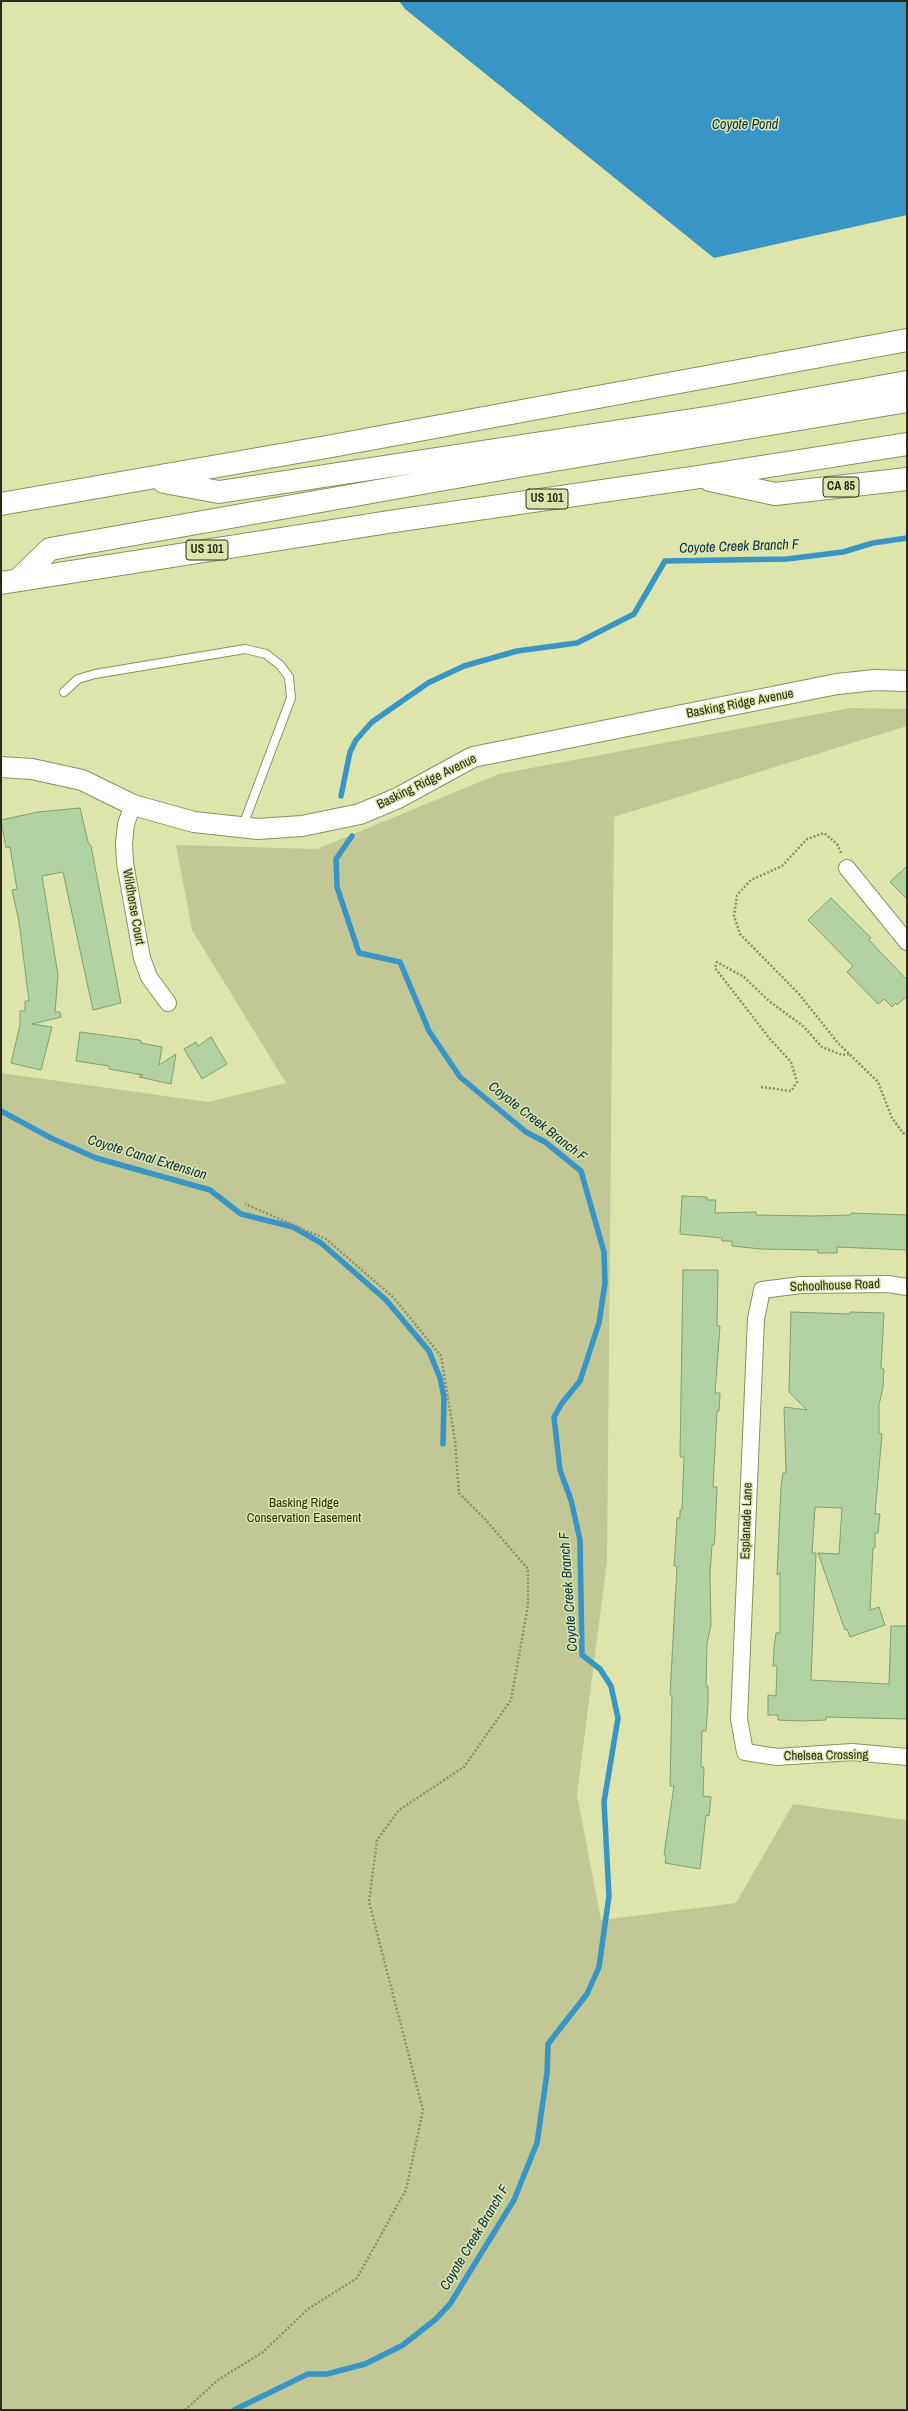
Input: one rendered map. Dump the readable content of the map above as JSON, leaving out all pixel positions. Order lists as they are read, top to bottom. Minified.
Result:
{"streets":{"highway":["CA 85","US 101"],"street":["Basking Ridge Avenue","Wildhorse Court","Schoolhouse Road","Esplanade Lane","Chelsea Crossing"]},"crossings":[["CA 85","US 101"],["Basking Ridge Avenue","Wildhorse Court"],["Schoolhouse Road","Esplanade Lane"],["Esplanade Lane","Chelsea Crossing"]],"water":["Coyote Pond","Coyote Creek Branch F","Coyote Canal Extension"],"parks":["Basking Ridge Conservation Easement"]}
